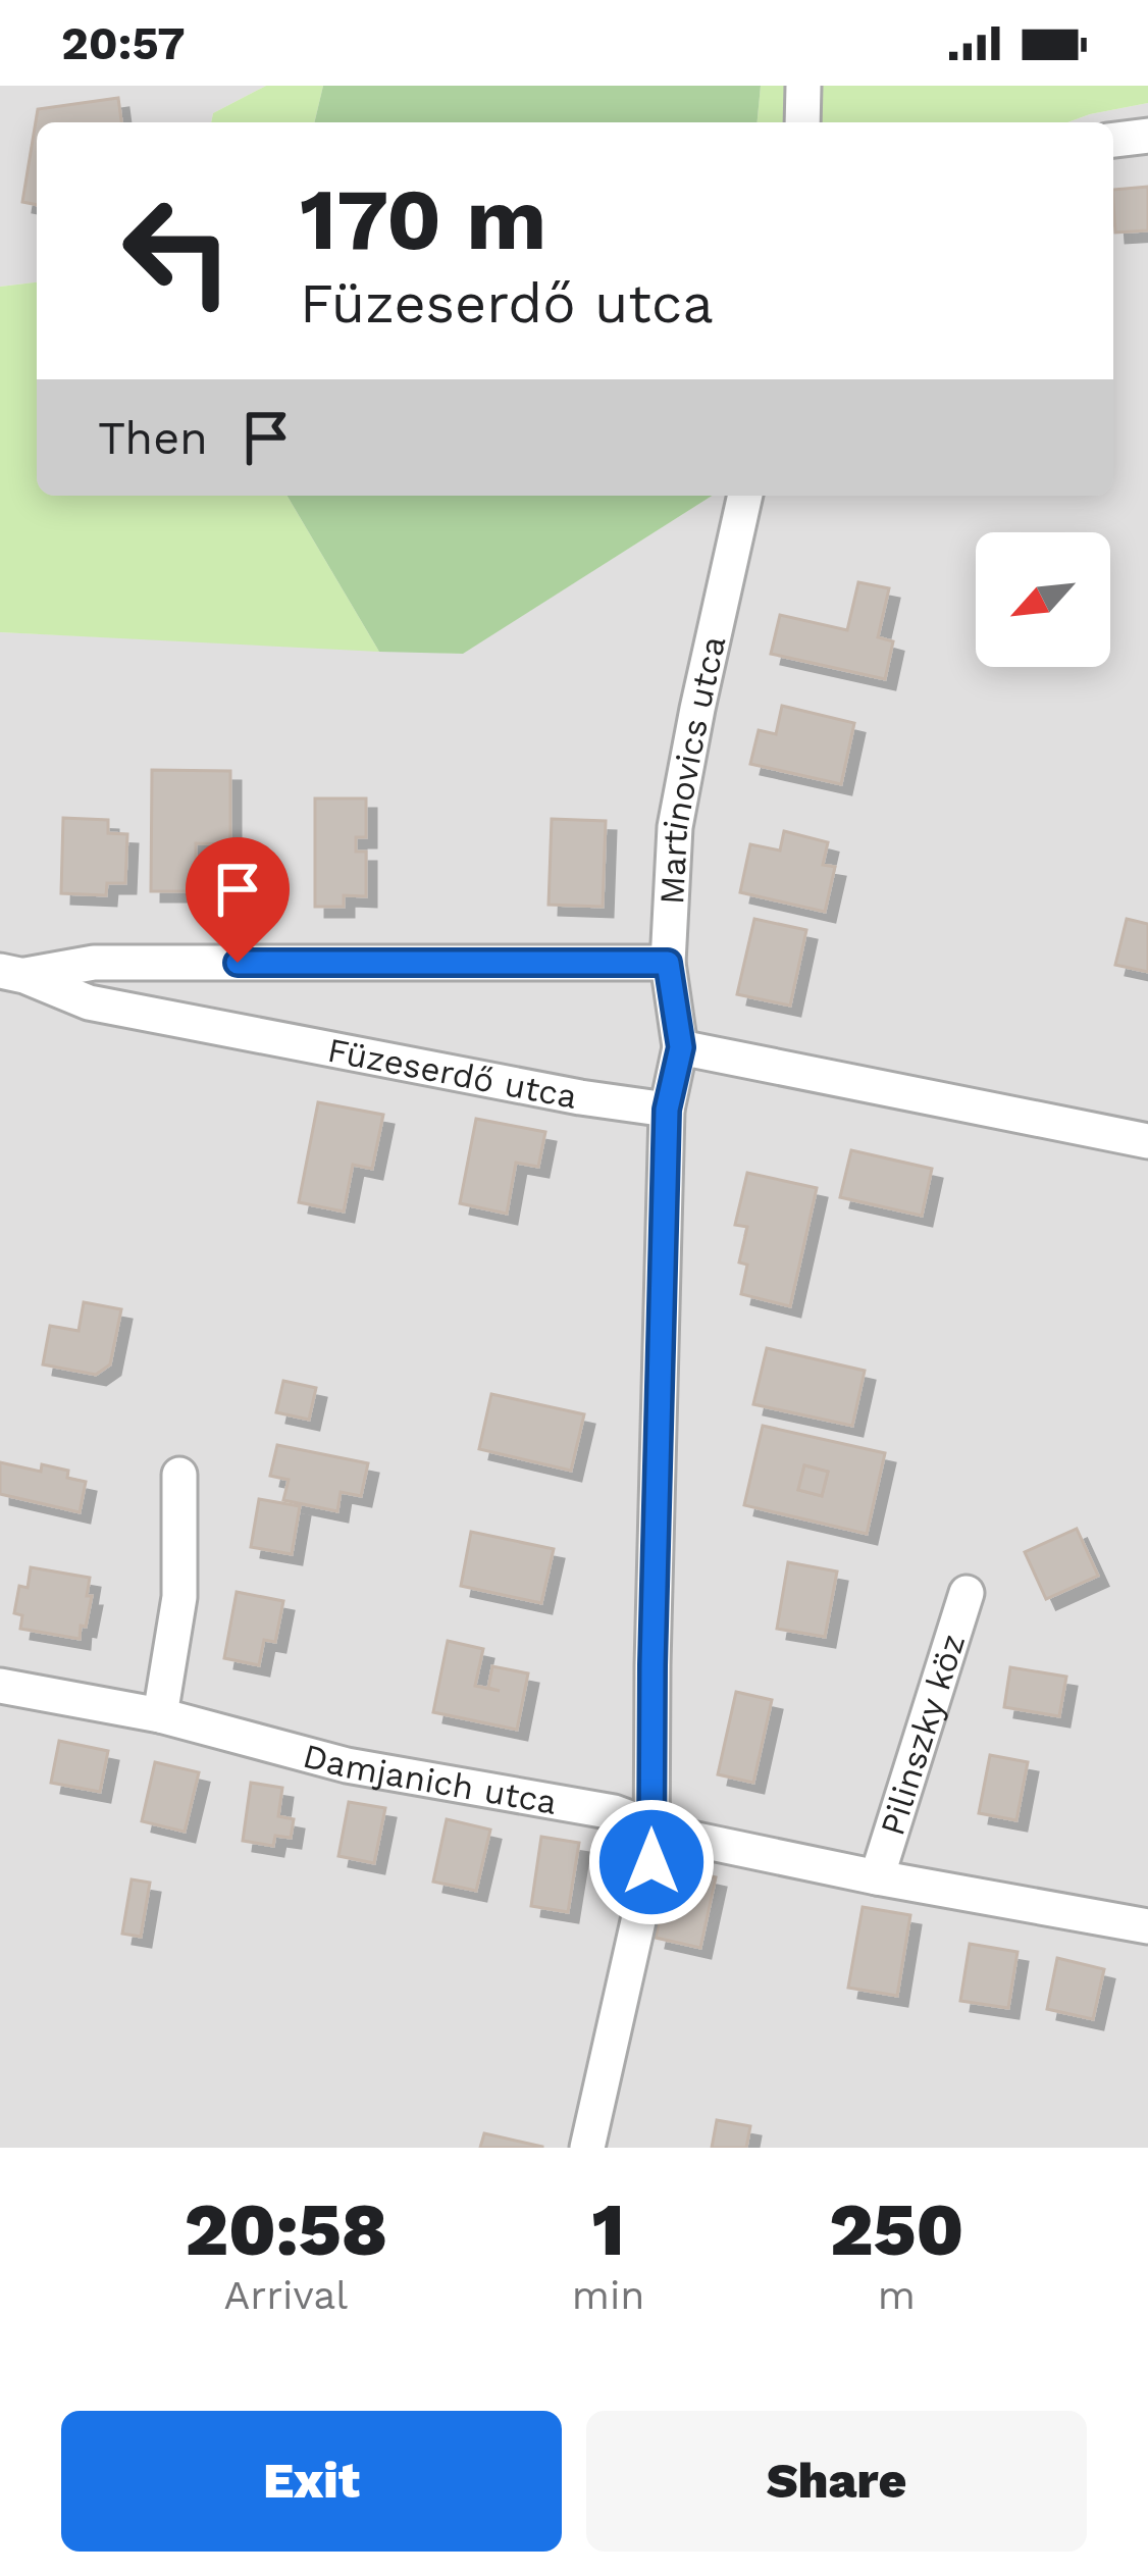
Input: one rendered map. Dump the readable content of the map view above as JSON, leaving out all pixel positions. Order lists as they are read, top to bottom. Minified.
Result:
{"streets":{"street":["Martinovics utca","Füzeserdő utca","Pilinszky köz","Damjanich utca"]},"crossings":[["Martinovics utca","Füzeserdő utca"],["Martinovics utca","Damjanich utca"],["Pilinszky köz","Damjanich utca"]],"north":"bottom left","page":{"status":"20:57","turn":["170 m","Füzeserdő utca"],"then":"Then","eta":["20:58","Arrival","1","min","250","m"],"buttons":["Exit","Share"]}}
